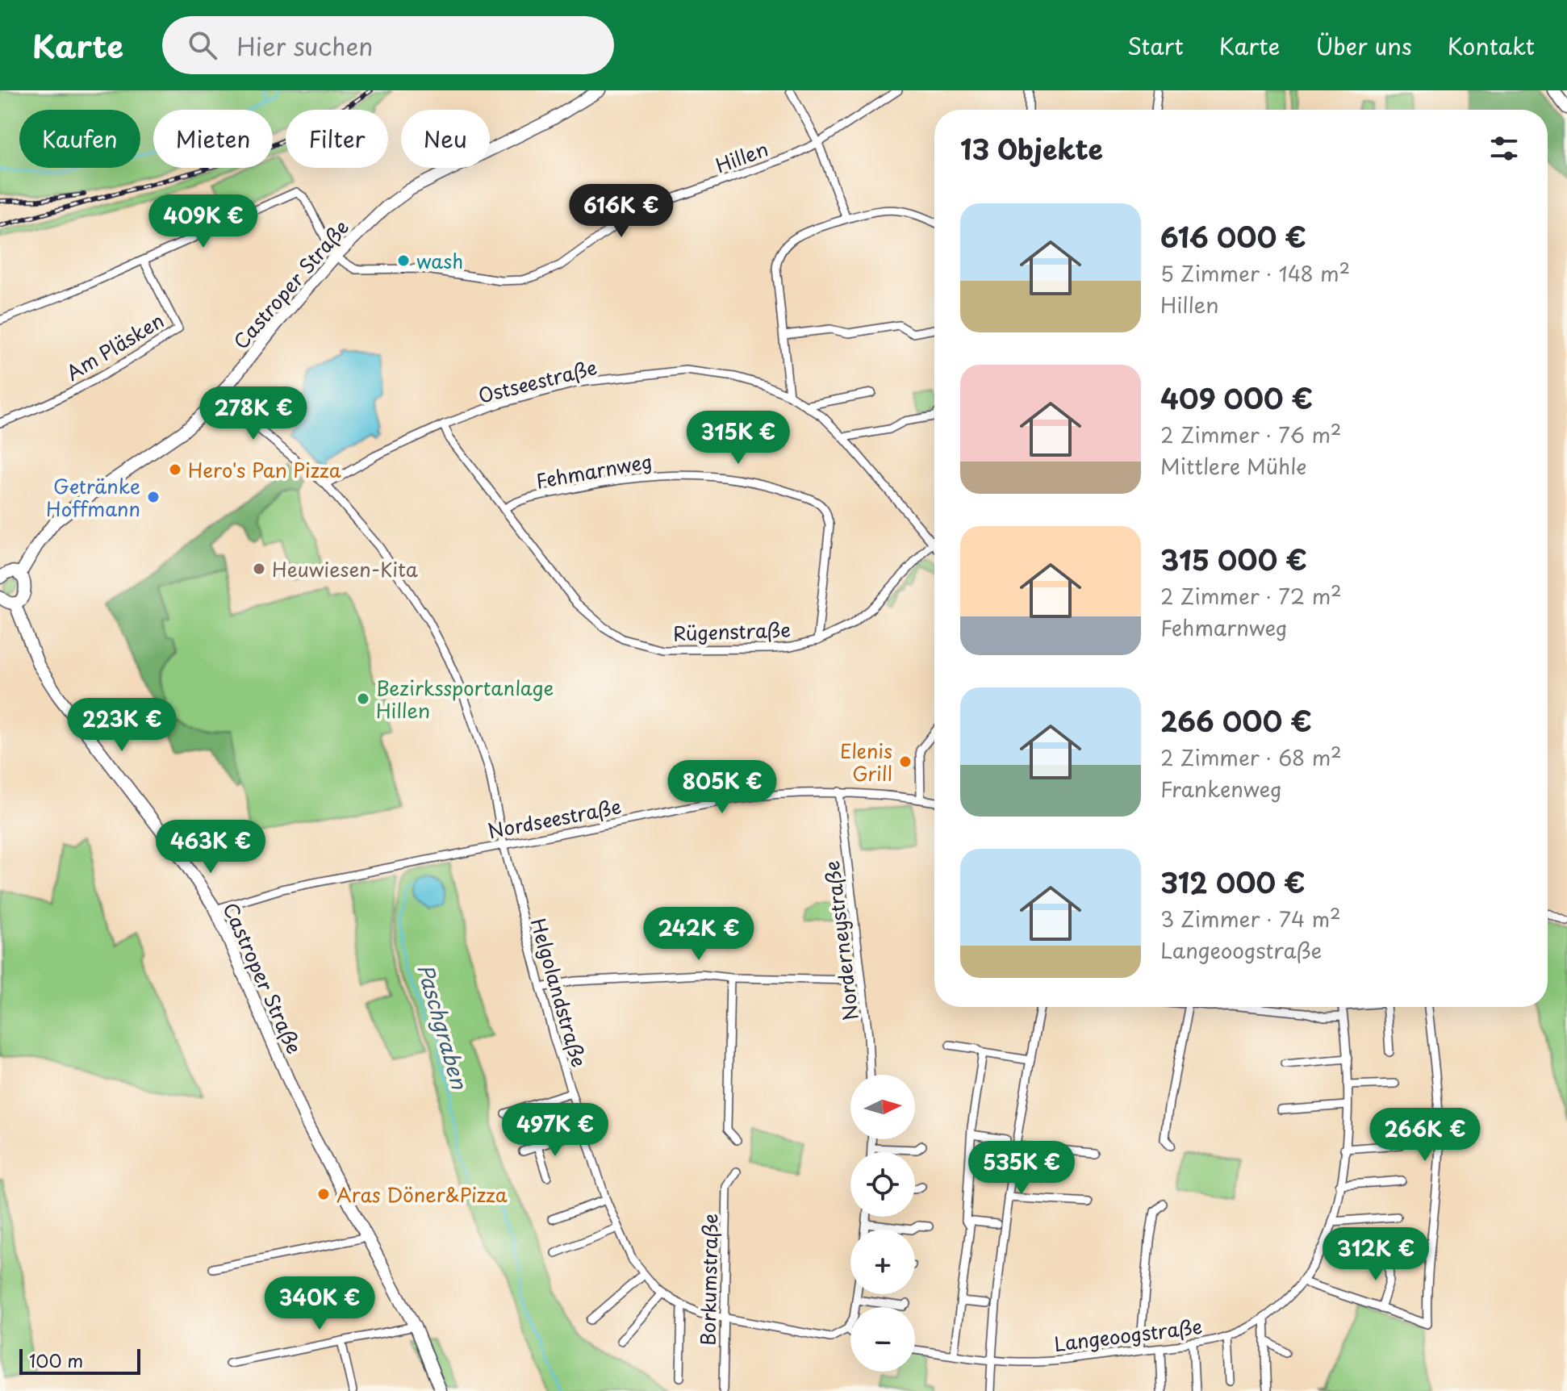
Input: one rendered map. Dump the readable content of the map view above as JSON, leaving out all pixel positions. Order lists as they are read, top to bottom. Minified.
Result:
{"streets":{"main road":["Castroper Straße"],"street":["Hillen","Am Pläsken","Ostseestraße","Fehmarnweg","Rügenstraße","Nordseestraße","Norderneystraße","Helgolandstraße","Borkumstraße","Langeoogstraße"]},"crossings":[["Hillen","Castroper Straße"],["Castroper Straße","Nordseestraße"],["Castroper Straße","Helgolandstraße"],["Ostseestraße","Rügenstraße"],["Ostseestraße","Helgolandstraße"],["Fehmarnweg","Rügenstraße"],["Nordseestraße","Norderneystraße"],["Nordseestraße","Helgolandstraße"],["Helgolandstraße","Borkumstraße"]],"water":["Paschgraben"],"places":["wash","Hero's Pan Pizza","Getränke Hoffmann","Heuwiesen-Kita","Bezirkssportanlage Hillen","Elenis Grill","Aras Döner&Pizza"],"scale_bar":"100 m","north":"right","page":{"header":"Karte","search":"Hier suchen","nav":["Start","Karte","Über uns","Kontakt"],"chip":["Kaufen","Mieten","Filter","Neu"],"heading":"13 Objekte","price":["616K €","409K €","278K €","315K €","223K €","805K €","463K €","242K €","497K €","266K €","535K €","312K €","340K €"],"list":[{"name":"616 000 €","note":"5 Zimmer · 148 m² · Hillen"},{"name":"409 000 €","note":"2 Zimmer · 76 m² · Mittlere Mühle"},{"name":"315 000 €","note":"2 Zimmer · 72 m² · Fehmarnweg"},{"name":"266 000 €","note":"2 Zimmer · 68 m² · Frankenweg"},{"name":"312 000 €","note":"3 Zimmer · 74 m² · Langeoogstraße"}],"map_buttons":["+","−"],"scale":"100 m"}}
